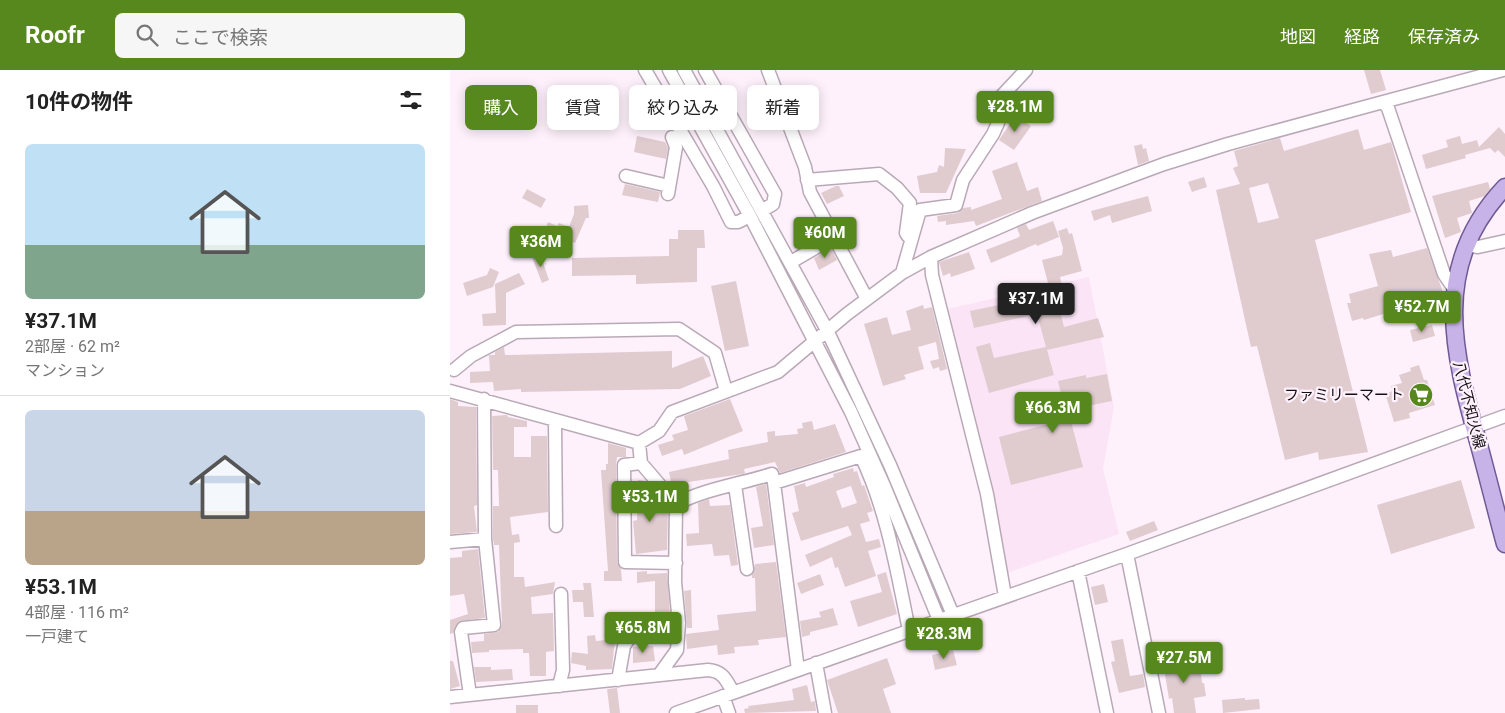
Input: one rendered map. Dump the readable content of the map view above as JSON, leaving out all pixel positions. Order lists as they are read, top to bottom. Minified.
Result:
{"streets":{"main road":["八代不知火線"]},"places":{"supermarket":["ファミリーマート"]},"page":{"header":"Roofr","search":"ここで検索","nav":["地図","経路","保存済み"],"heading":"10件の物件","chip":["購入","賃貸","絞り込み","新着"],"price":["¥28.1M","¥60M","¥36M","¥37.1M","¥52.7M","¥66.3M","¥53.1M","¥65.8M","¥28.3M","¥27.5M"],"list":[{"name":"¥37.1M","note":"2部屋 · 62 m² · マンション"},{"name":"¥53.1M","note":"4部屋 · 116 m² · 一戸建て"}]}}
